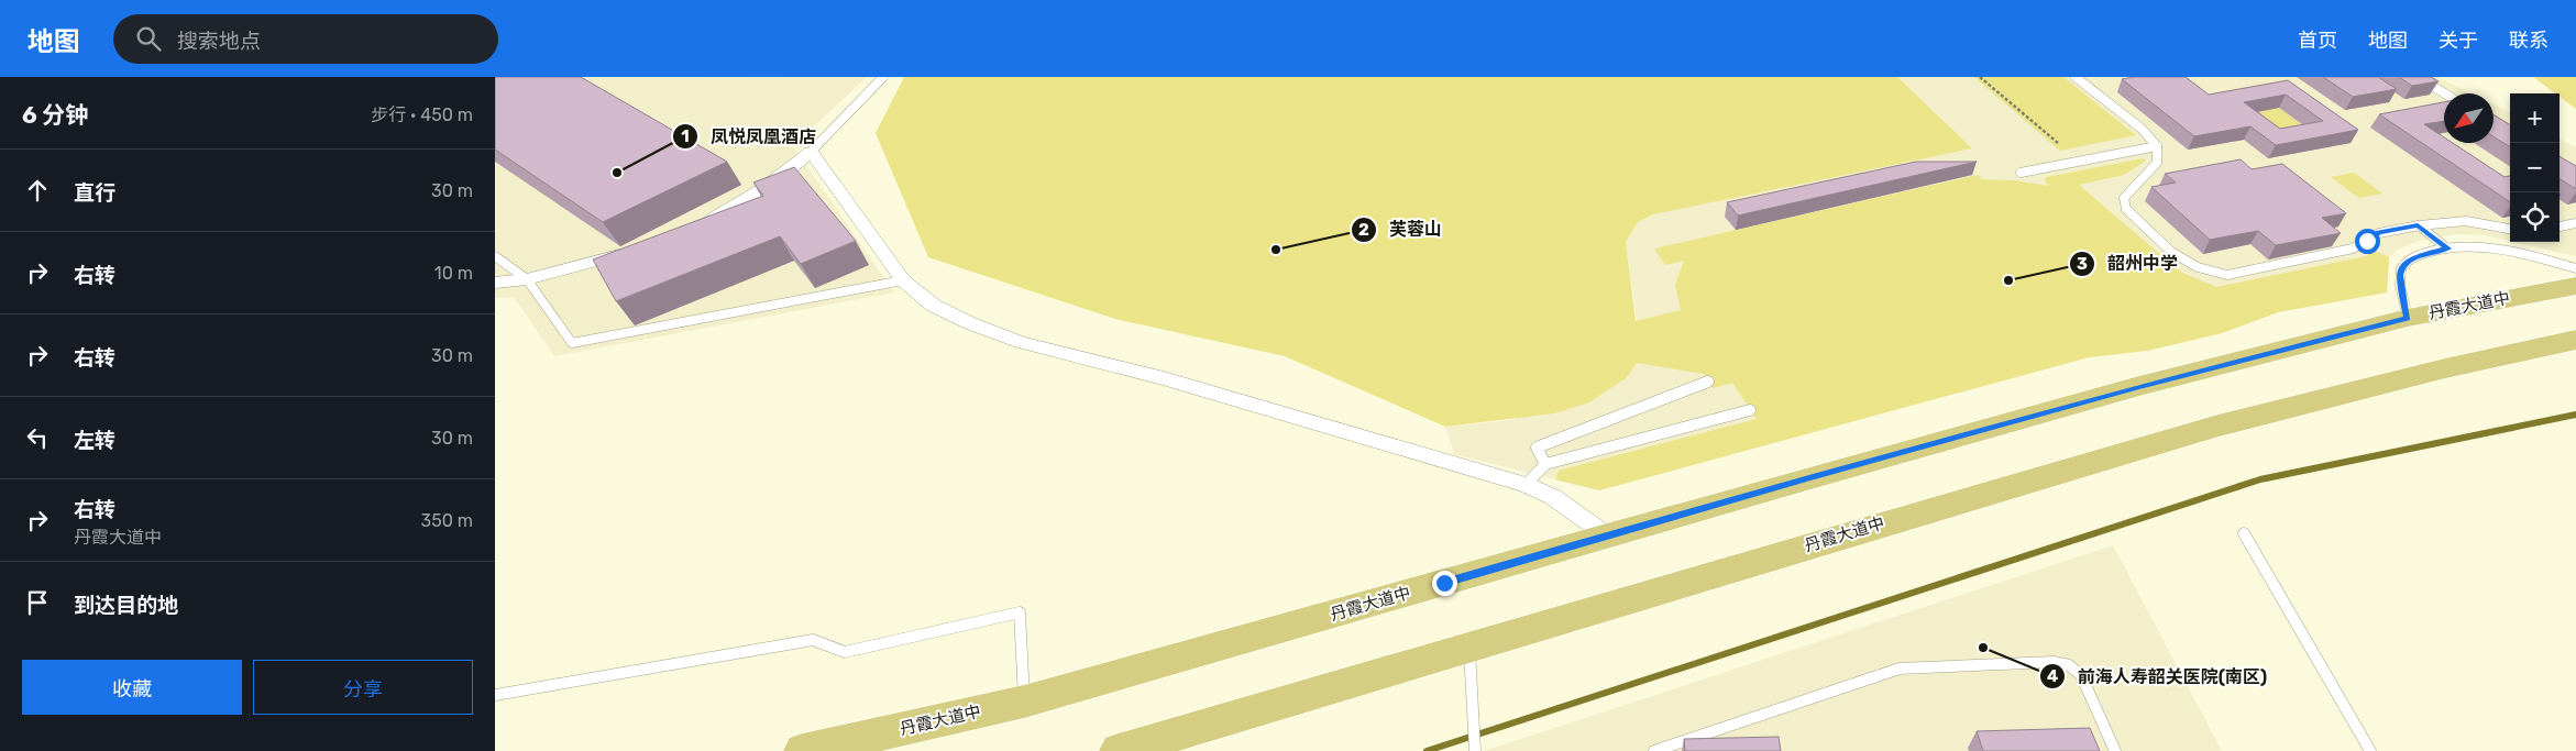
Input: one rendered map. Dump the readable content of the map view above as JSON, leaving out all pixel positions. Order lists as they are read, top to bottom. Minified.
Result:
{"streets":{"main road":["丹霞大道中"]},"places":["凤悦凤凰酒店","芙蓉山","韶州中学","前海人寿韶关医院(南区)"],"north":"bottom left","page":{"header":"地图","search":"搜索地点","nav":["首页","地图","关于","联系"],"heading":["6 分钟","步行 · 450 m"],"map_buttons":["+","−"],"list":[["直行","30 m"],["右转","10 m"],["右转","30 m"],["左转","30 m"],["右转","丹霞大道中","350 m"],"到达目的地"],"buttons":["收藏","分享"]}}
